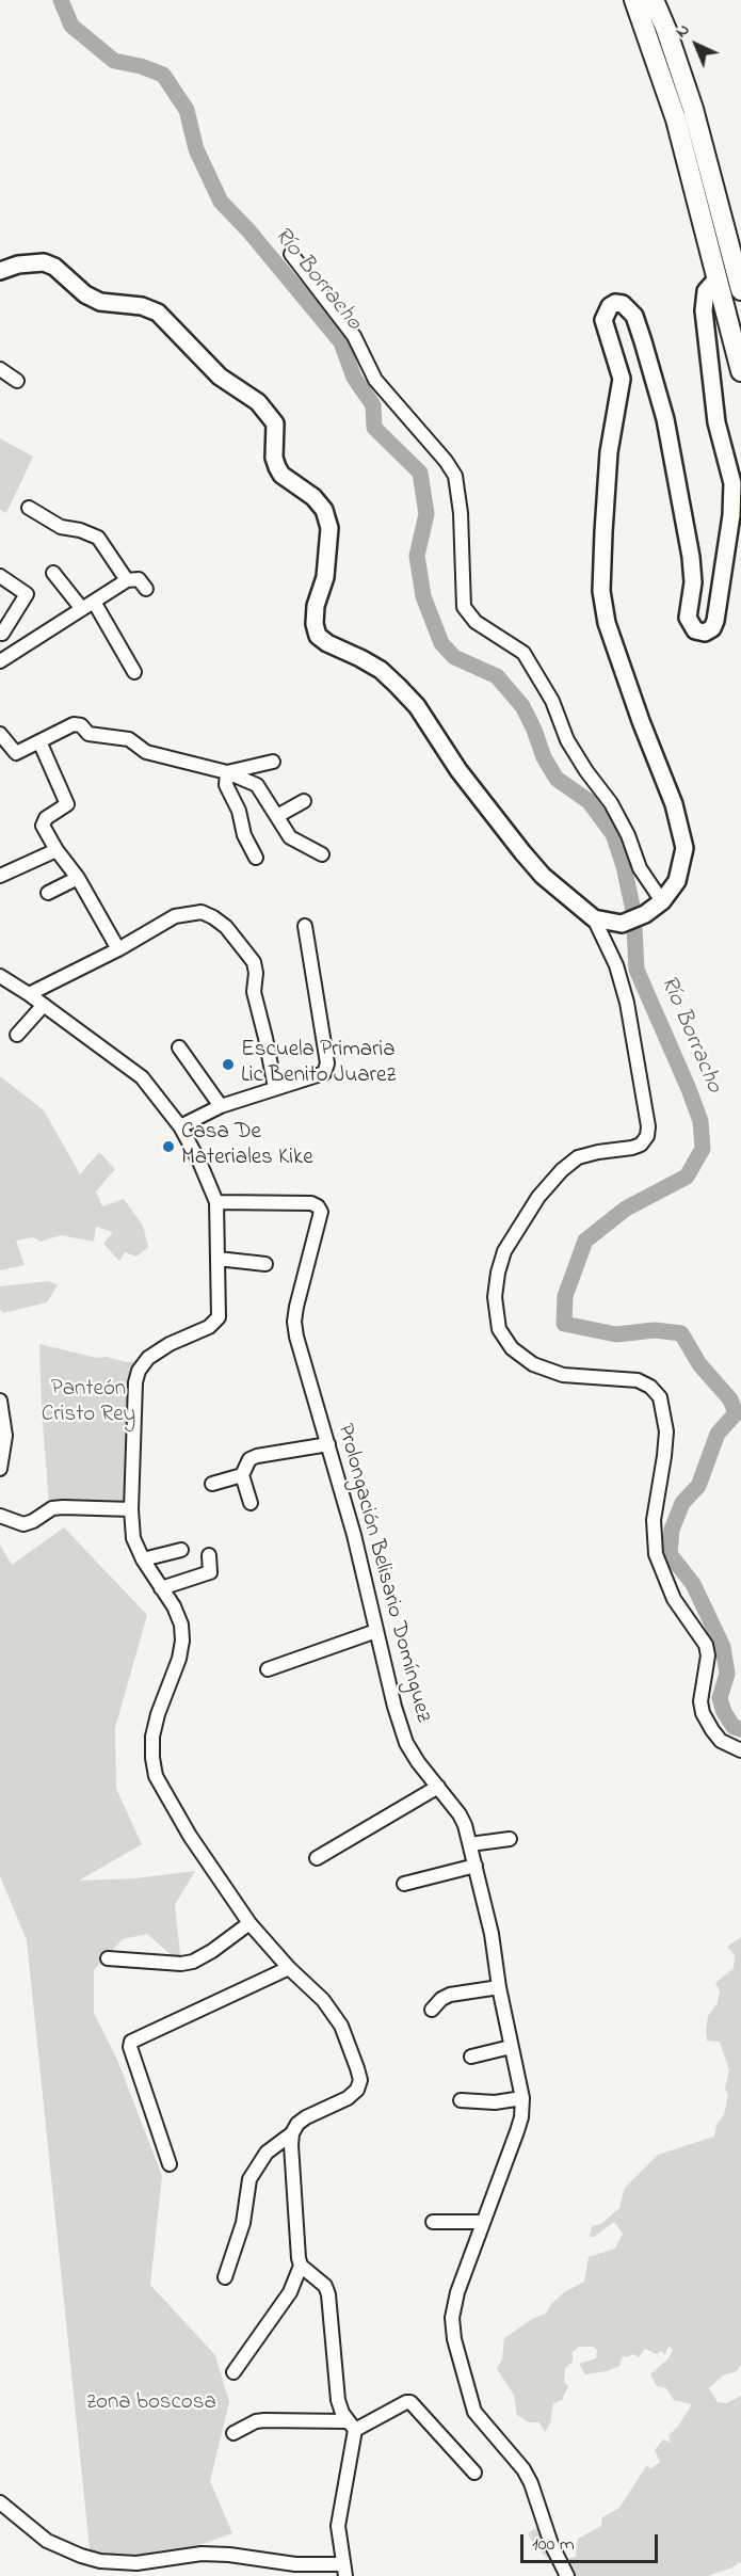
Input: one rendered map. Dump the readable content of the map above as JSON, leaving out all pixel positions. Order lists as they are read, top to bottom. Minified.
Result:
{"streets":{"street":["Prolongación Belisario Domínguez"]},"water":["Río Borracho"],"parks":["Panteón Cristo Rey","zona boscosa"],"places":["Escuela Primaria Lic Benito Juarez","Casa De Materiales Kike"],"scale_bar":"100 m","north":"top left"}
